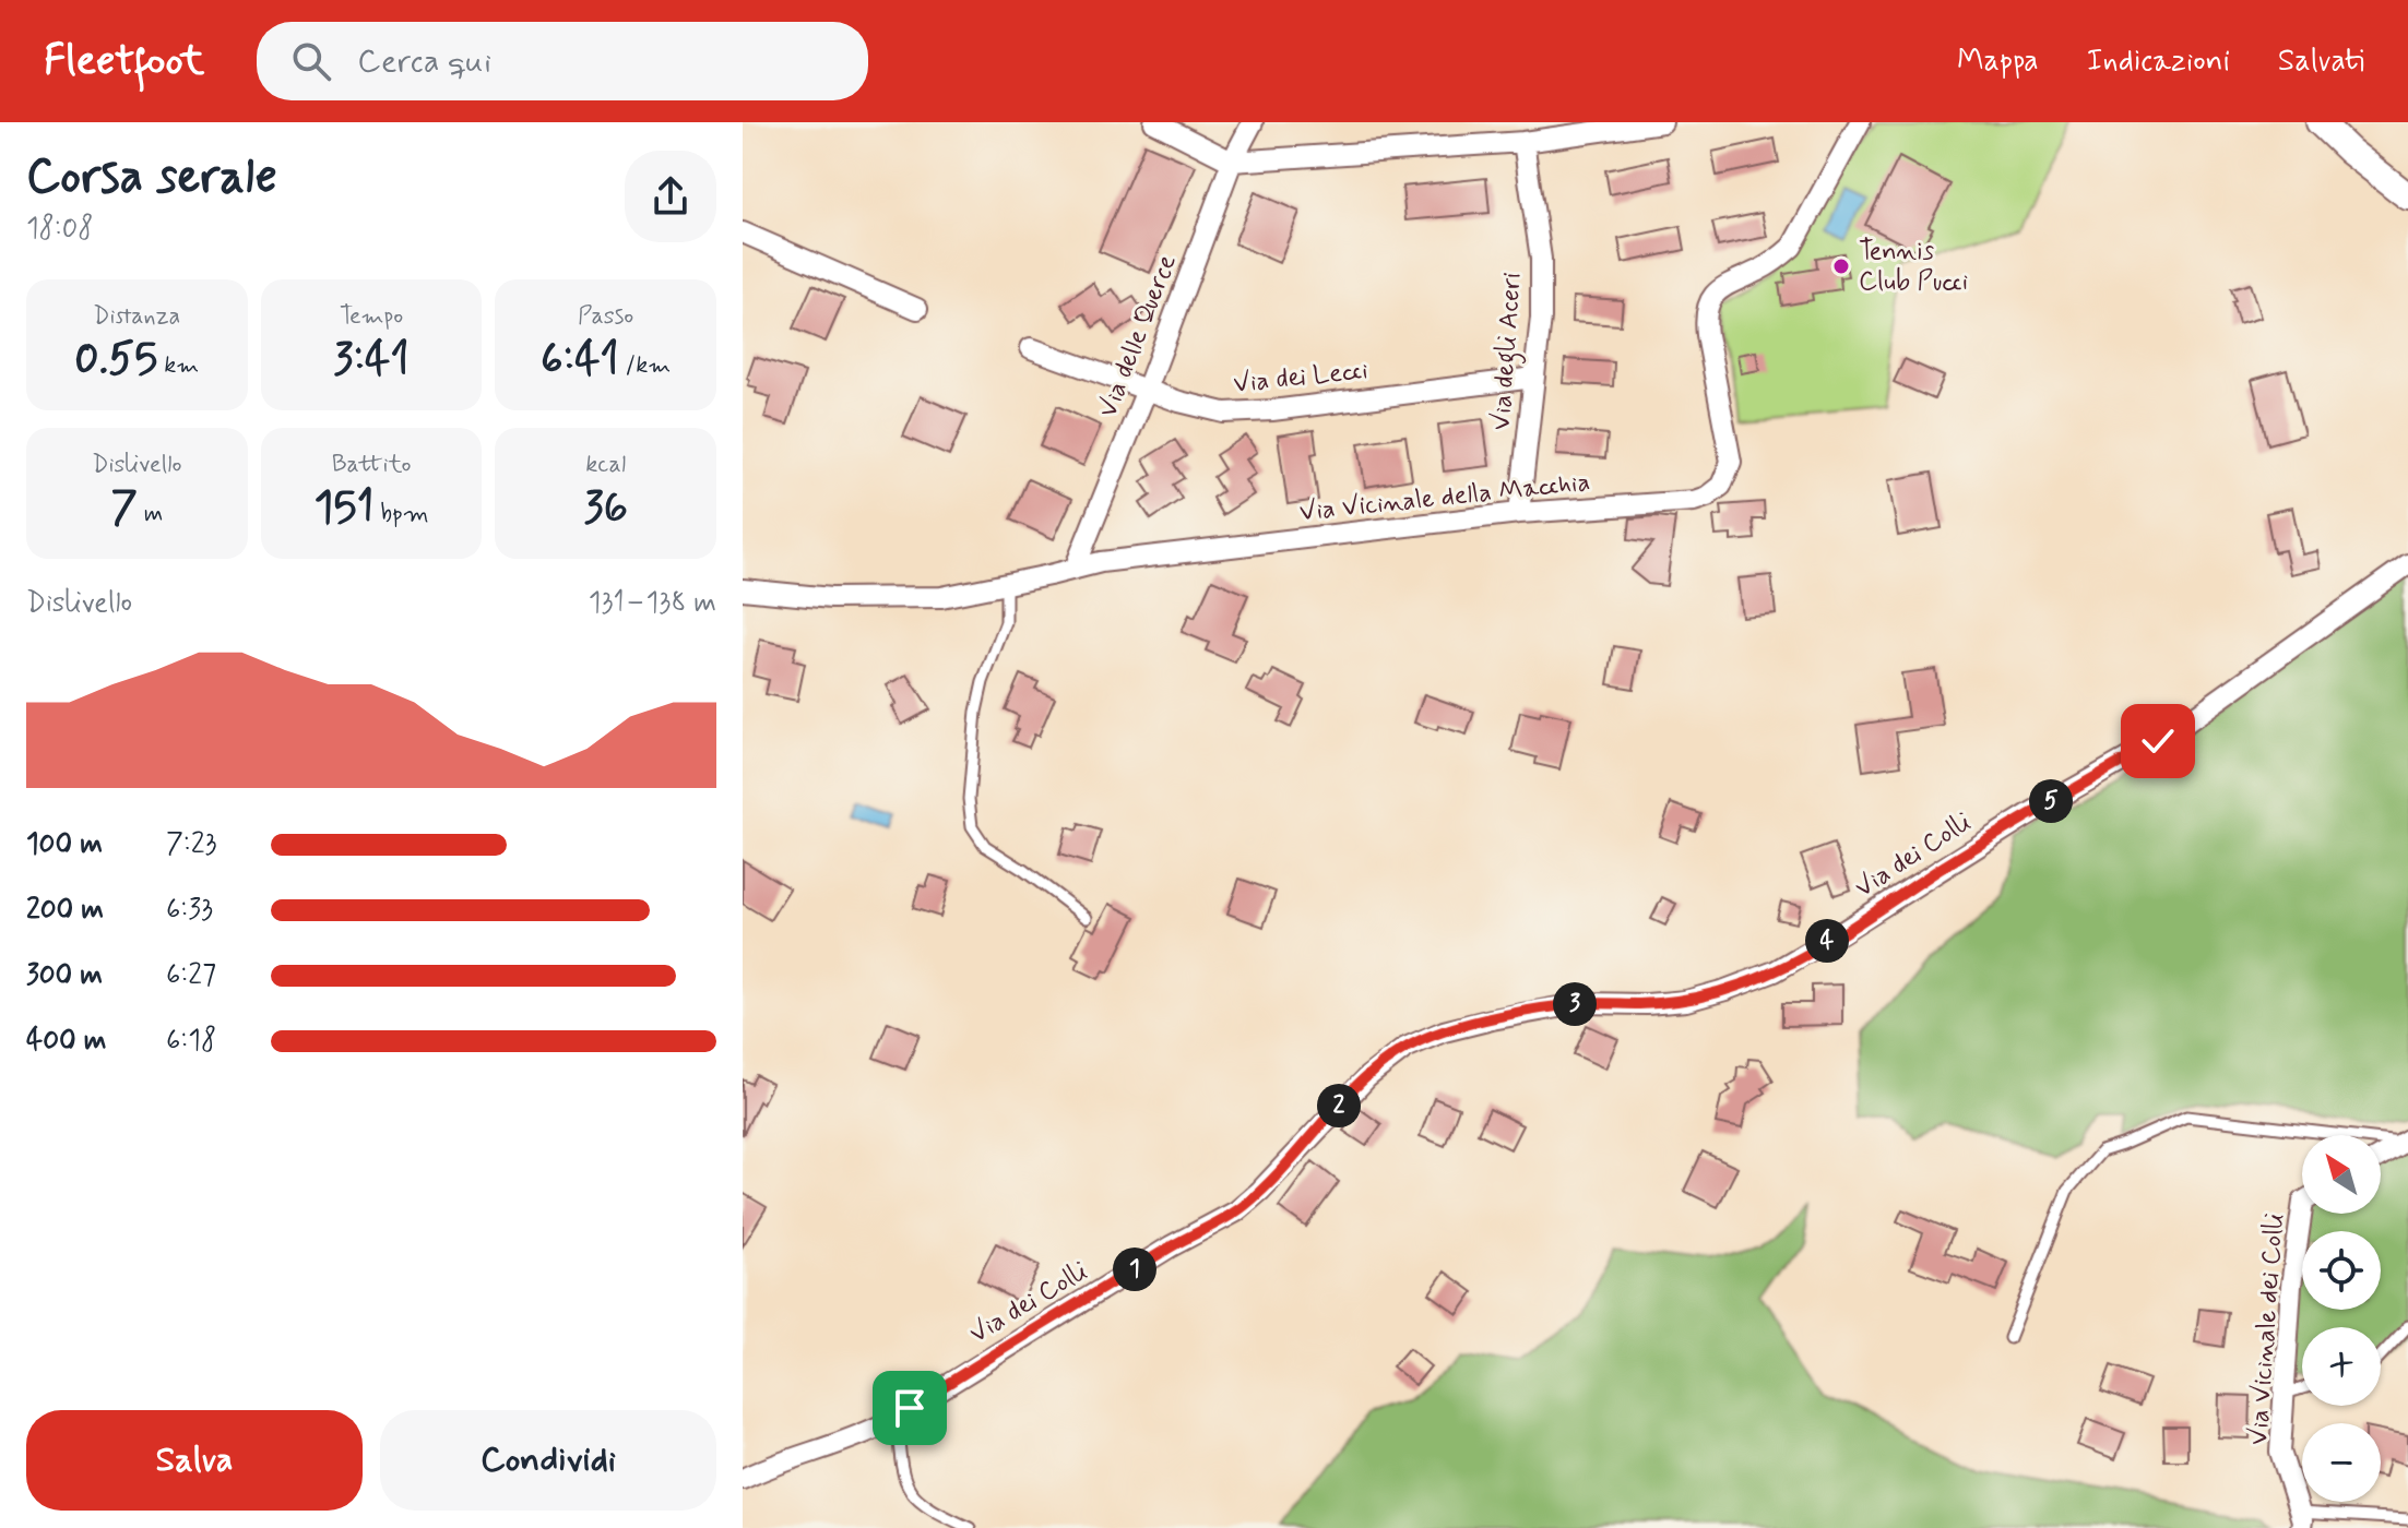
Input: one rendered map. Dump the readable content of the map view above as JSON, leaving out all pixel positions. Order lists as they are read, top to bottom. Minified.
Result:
{"streets":{"street":["Via delle Querce","Via degli Aceri","Via dei Lecci","Via Vicinale della Macchia","Via dei Colli","Via Vicinale dei Colli"]},"crossings":[["Via delle Querce","Via dei Lecci"],["Via delle Querce","Via Vicinale della Macchia"],["Via degli Aceri","Via dei Lecci"],["Via degli Aceri","Via Vicinale della Macchia"]],"places":["Tennis Club Pucci"],"north":"top left","page":{"header":"Fleetfoot","search":"Cerca qui","nav":["Mappa","Indicazioni","Salvati"],"heading":["Corsa serale","18:08"],"stats":[["Distanza","0.55 km"],["Tempo","3:41"],["Passo","6:41 /km"],["Dislivello","7 m"],["Battito","151 bpm"],["kcal","36"]],"chart":["Dislivello","131–138 m"],"pins":["5","4","3","2","1"],"list":[{"name":"100 m","note":"7:23"},{"name":"200 m","note":"6:33"},{"name":"300 m","note":"6:27"},{"name":"400 m","note":"6:18"}],"map_buttons":["+","−"],"buttons":["Salva","Condividi"]}}
